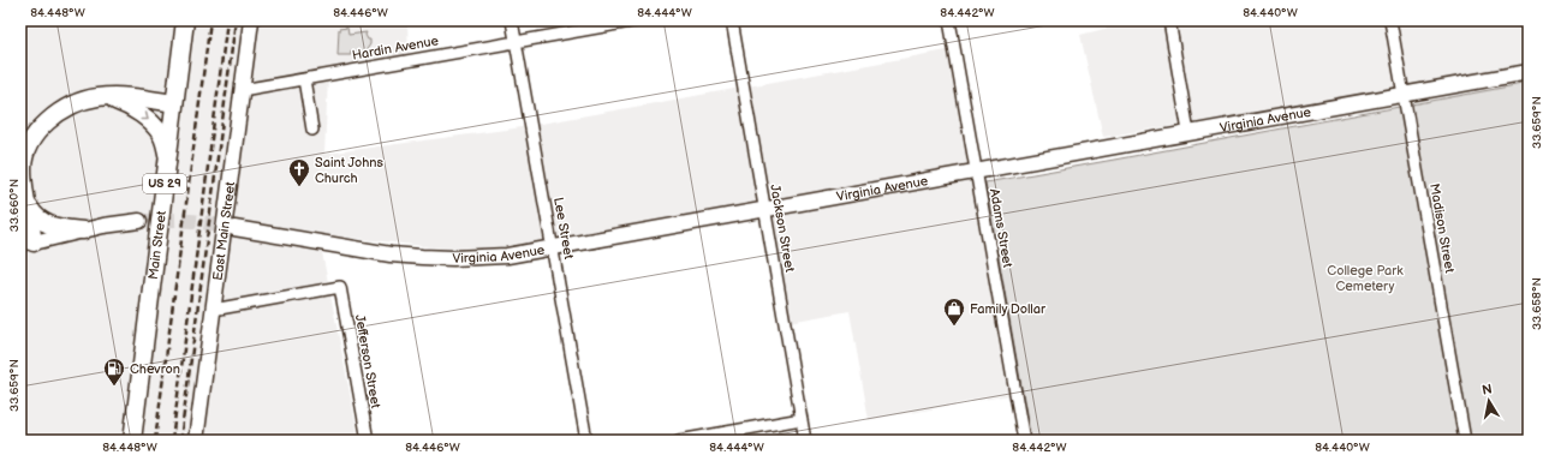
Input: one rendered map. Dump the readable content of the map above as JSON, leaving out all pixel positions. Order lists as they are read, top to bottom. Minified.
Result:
{"streets":{"main road":["Virginia Avenue","US 29","East Main Street","Main Street"],"street":["Hardin Avenue","Lee Street","Jackson Street","Adams Street","Madison Street","Jefferson Street"]},"crossings":[["Hardin Avenue","Lee Street"],["Hardin Avenue","East Main Street"],["Virginia Avenue","Lee Street"],["Virginia Avenue","Jackson Street"],["Virginia Avenue","Adams Street"],["Virginia Avenue","Madison Street"],["East Main Street","Jefferson Street"]],"parks":["College Park Cemetery"],"places":{"church":["Saint Johns Church"],"shop":["Family Dollar"],"fuel station":["Chevron"]},"north":"top","coordinates":["84.448°W","84.446°W","84.444°W","84.442°W","84.440°W","33.659°N","33.660°N","33.658°N"]}
